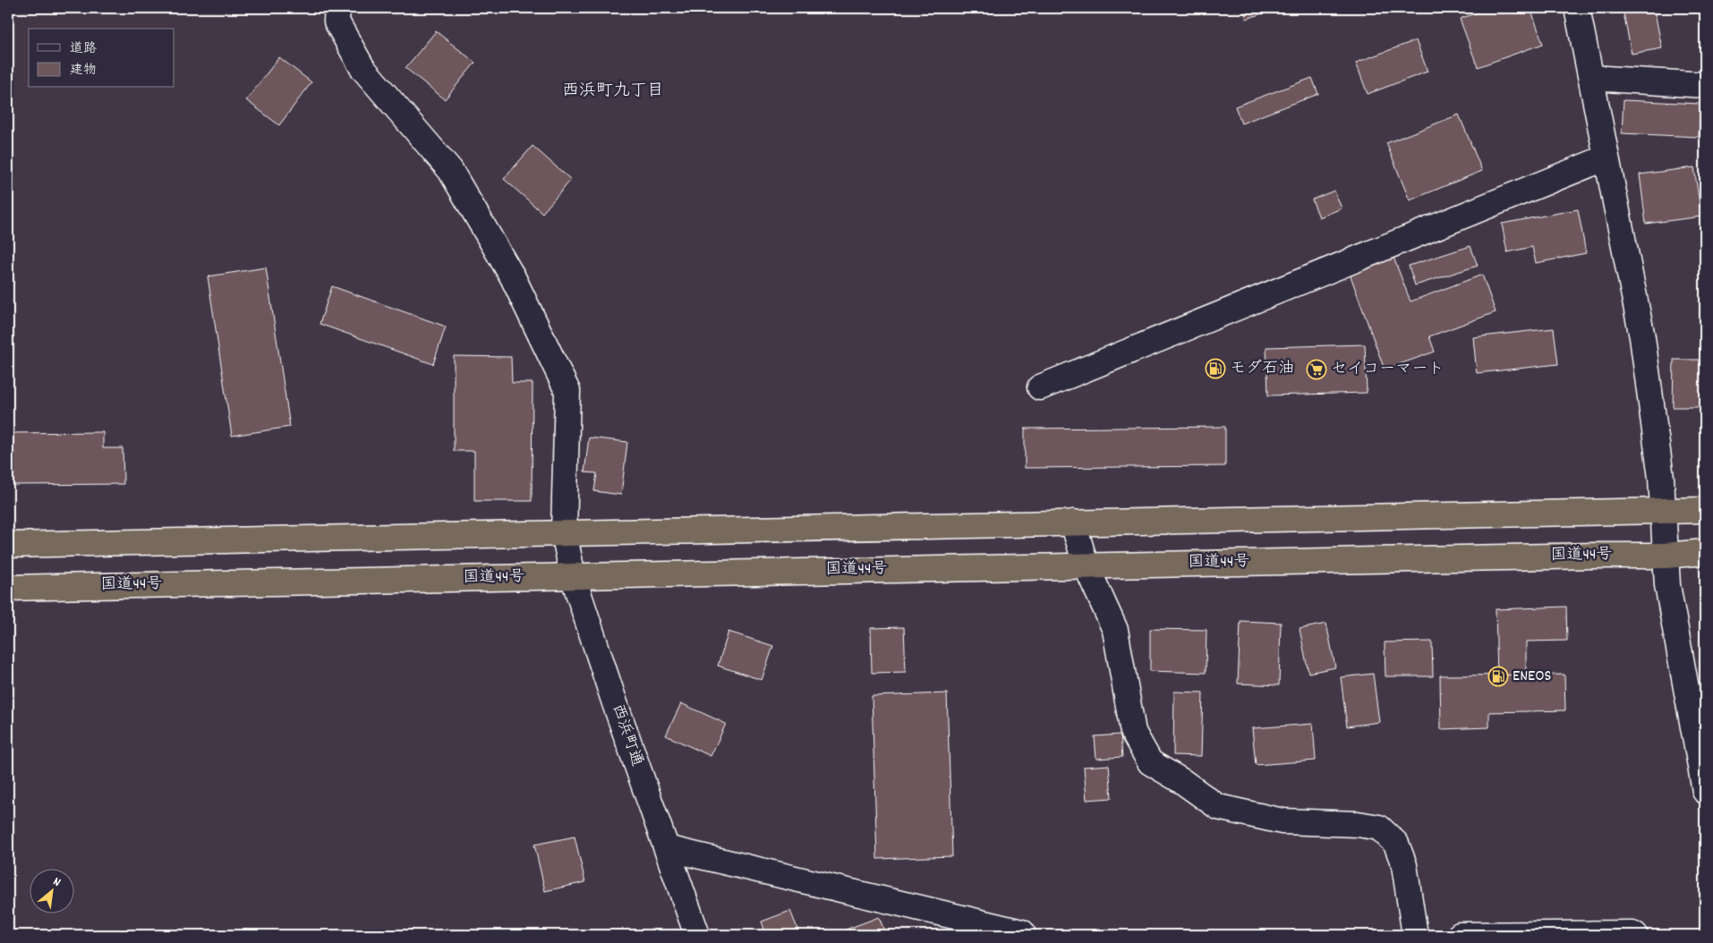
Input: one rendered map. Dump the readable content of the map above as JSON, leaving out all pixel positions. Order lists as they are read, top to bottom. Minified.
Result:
{"streets":{"highway":["国道44号"],"street":["西浜町通"]},"crossings":[["国道44号","西浜町通"]],"districts":["西浜町九丁目"],"places":{"fuel station":["モダ石油","ENEOS"],"supermarket":["セイコーマート"]},"legend":["道路","建物"],"north":"top right"}
